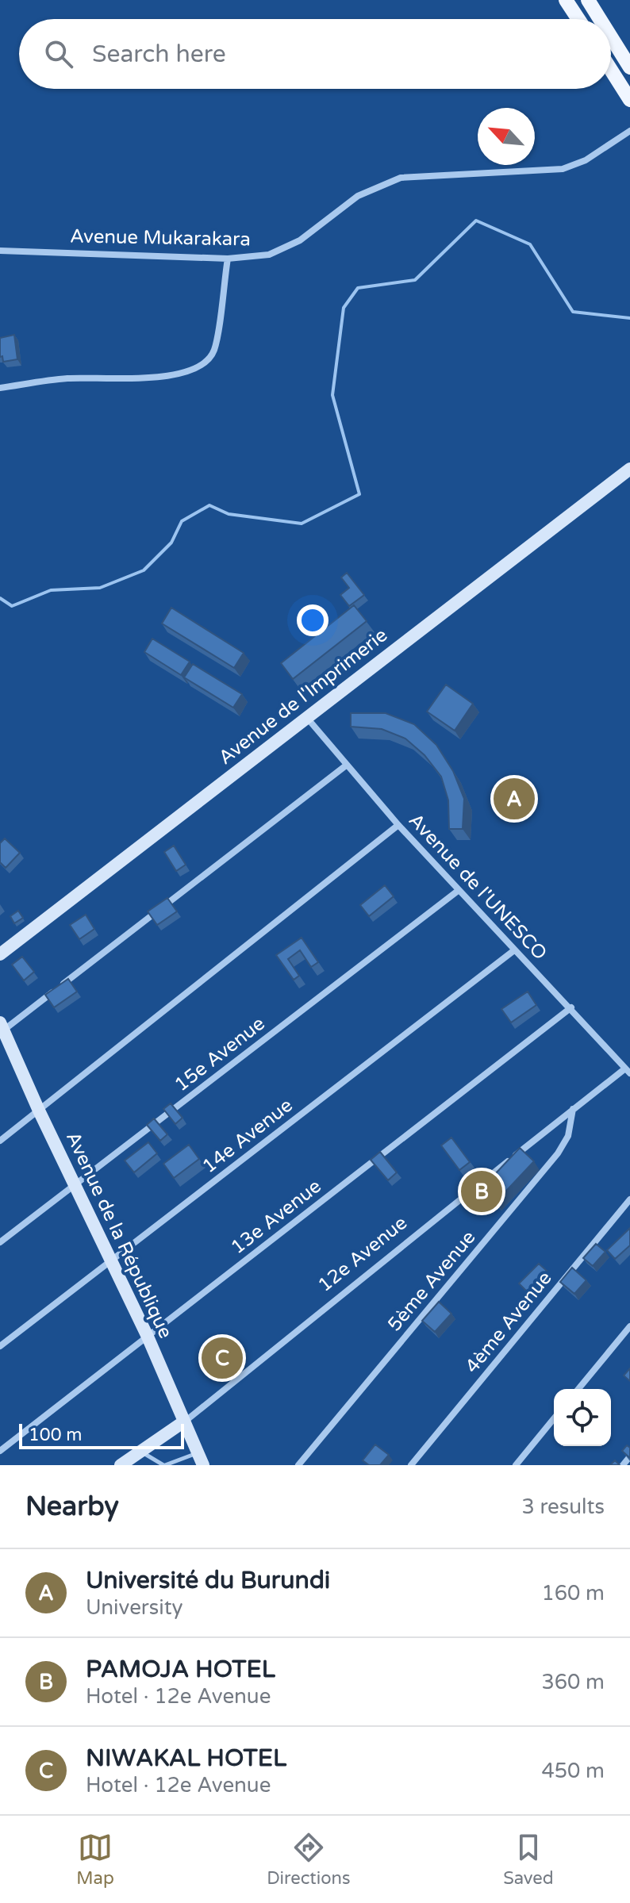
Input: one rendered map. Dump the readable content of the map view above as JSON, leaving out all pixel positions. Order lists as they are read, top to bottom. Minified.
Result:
{"streets":{"street":["Avenue Mukarakara","Avenue de l'Imprimerie","Avenue de l'UNESCO","15e Avenue","14e Avenue","13e Avenue","Avenue de la République","12e Avenue","5ème Avenue","4ème Avenue"]},"crossings":[["Avenue de l'Imprimerie","Avenue de l'UNESCO"],["Avenue de l'UNESCO","15e Avenue"],["Avenue de l'UNESCO","14e Avenue"],["Avenue de l'UNESCO","13e Avenue"],["Avenue de l'UNESCO","12e Avenue"],["15e Avenue","Avenue de la République"],["14e Avenue","Avenue de la République"],["13e Avenue","Avenue de la République"],["Avenue de la République","12e Avenue"],["12e Avenue","5ème Avenue"]],"scale_bar":"100 m","north":"top left","page":{"search":"Search here","pins":["A","B","C"],"scale":"100 m","heading":["Nearby","3 results"],"list":[{"mark":"A","name":"Université du Burundi","note":"University","value":"160 m"},{"mark":"B","name":"PAMOJA HOTEL","note":"Hotel · 12e Avenue","value":"360 m"},{"mark":"C","name":"NIWAKAL HOTEL","note":"Hotel · 12e Avenue","value":"450 m"}],"nav":["Map","Directions","Saved"]}}
